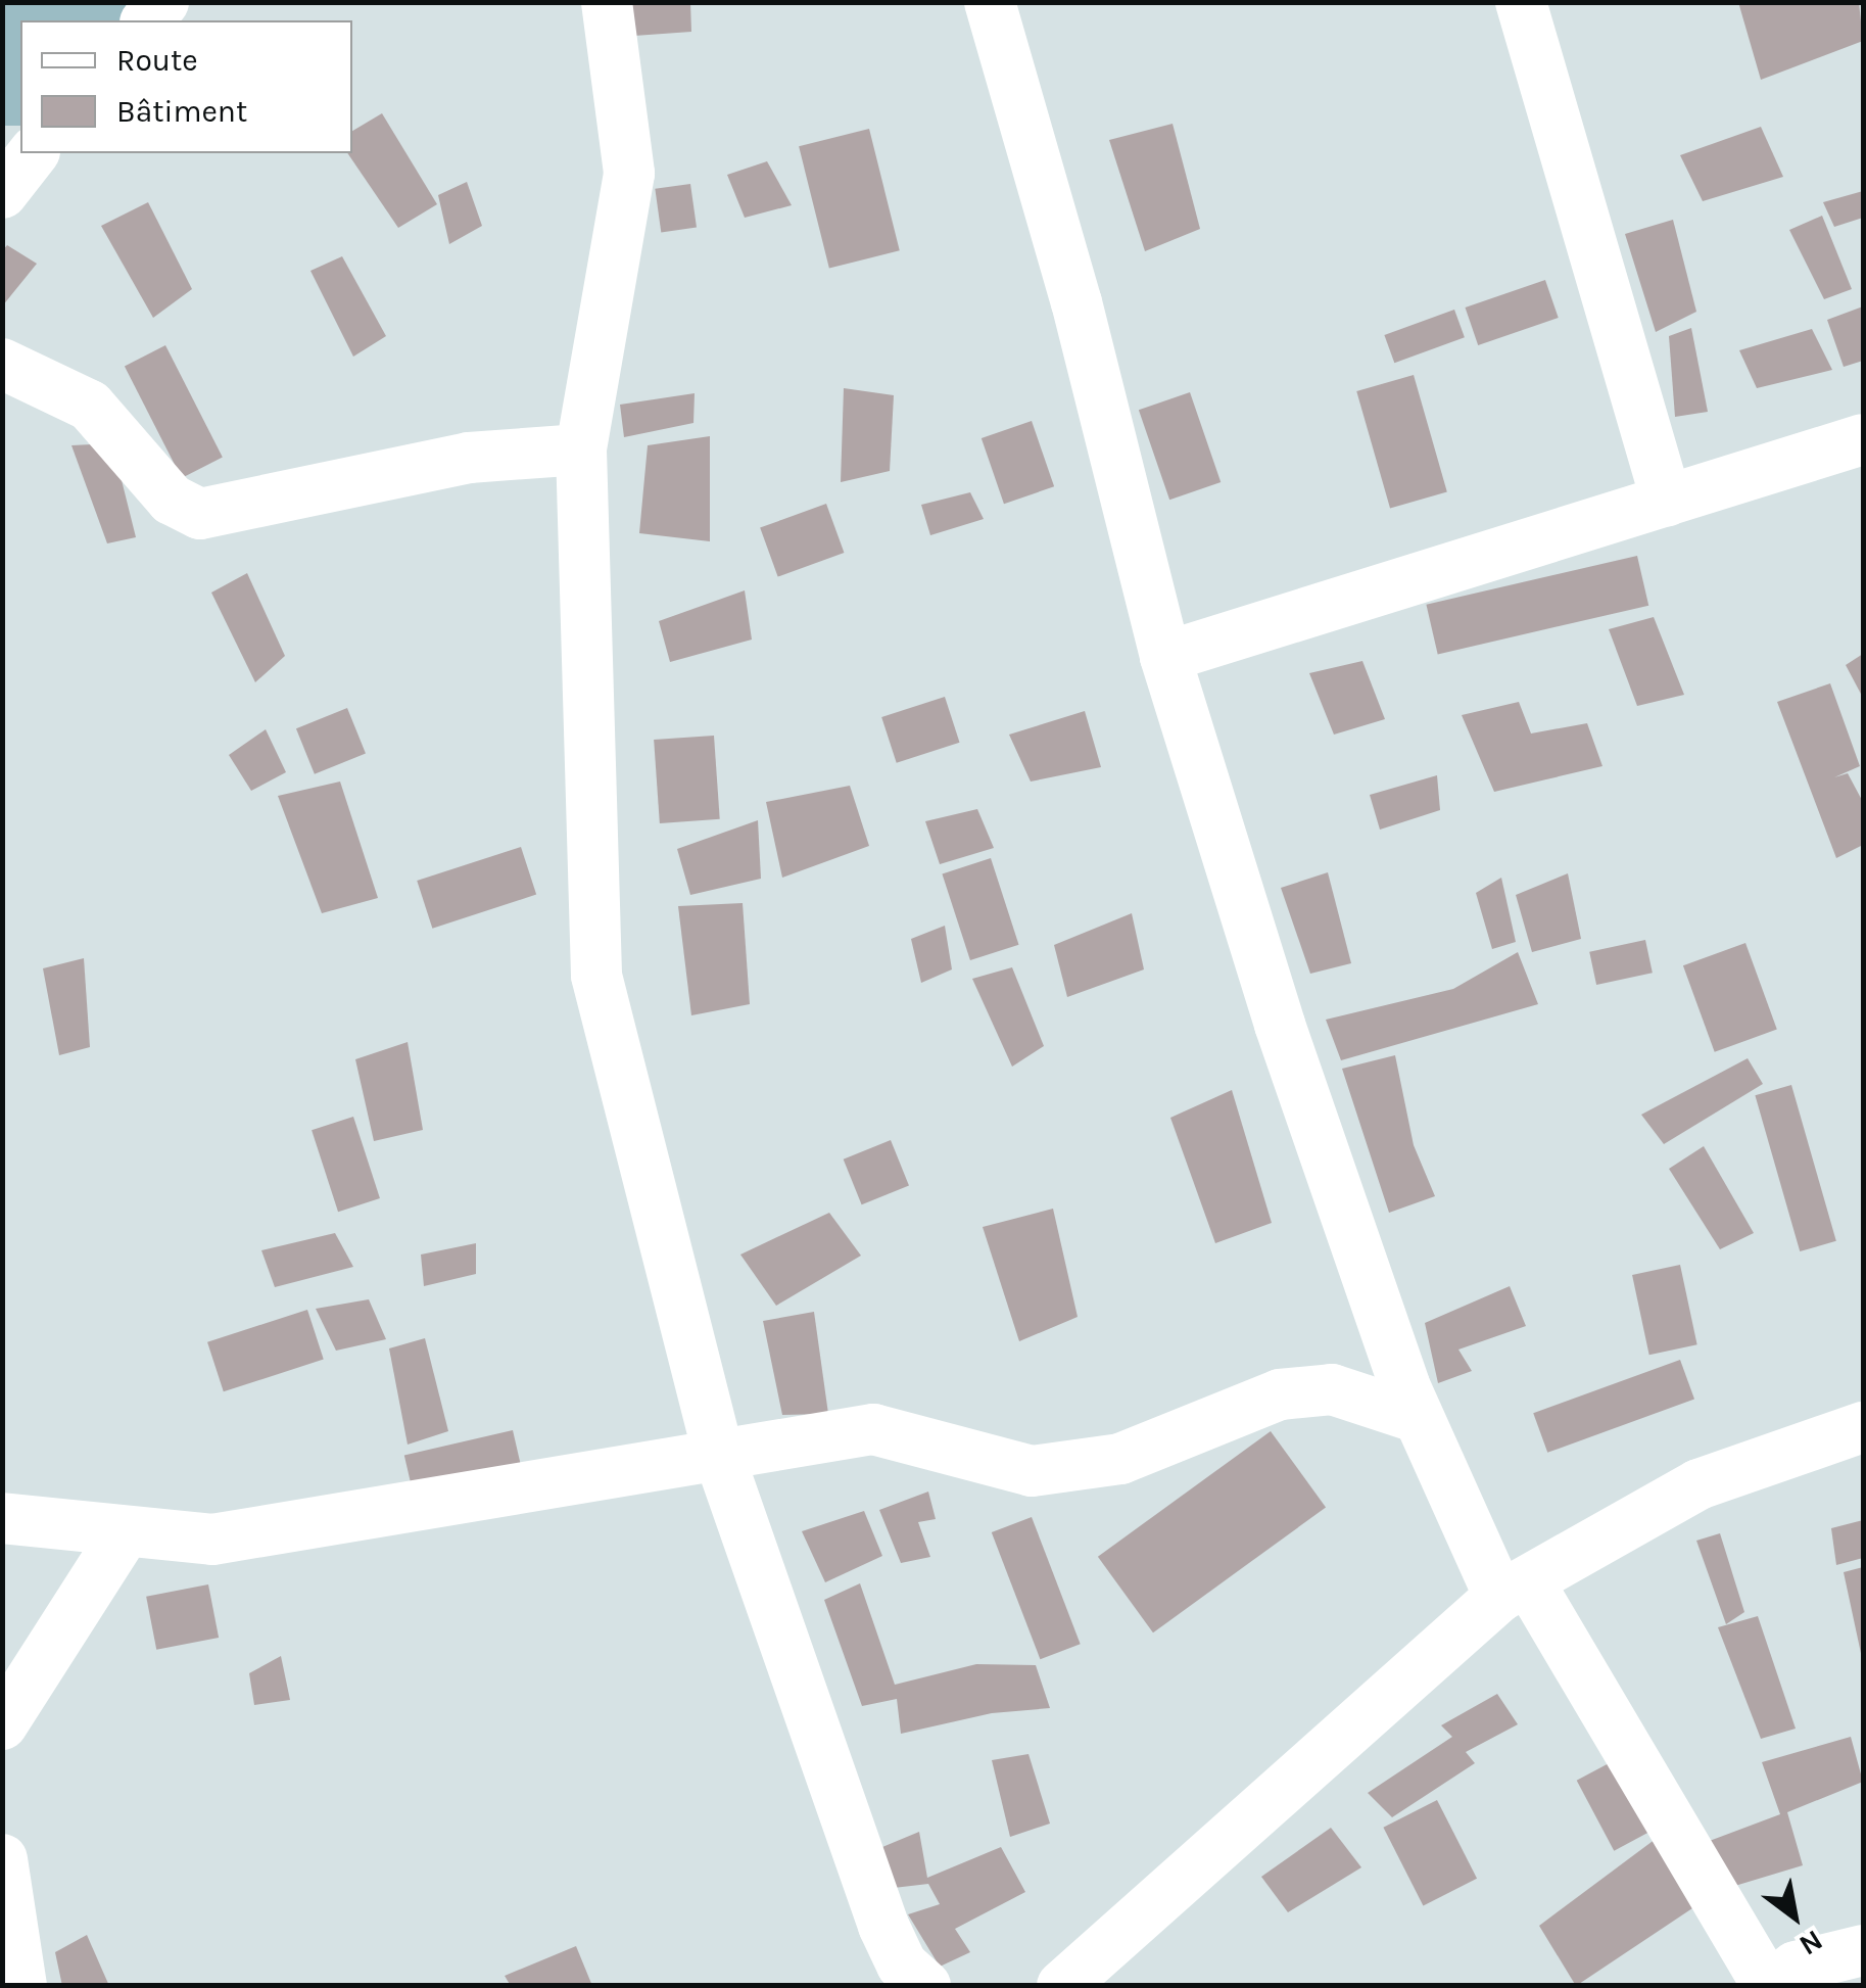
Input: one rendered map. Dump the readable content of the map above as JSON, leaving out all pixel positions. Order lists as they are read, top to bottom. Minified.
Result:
{"legend":["Route","Bâtiment"],"north":"bottom right"}
